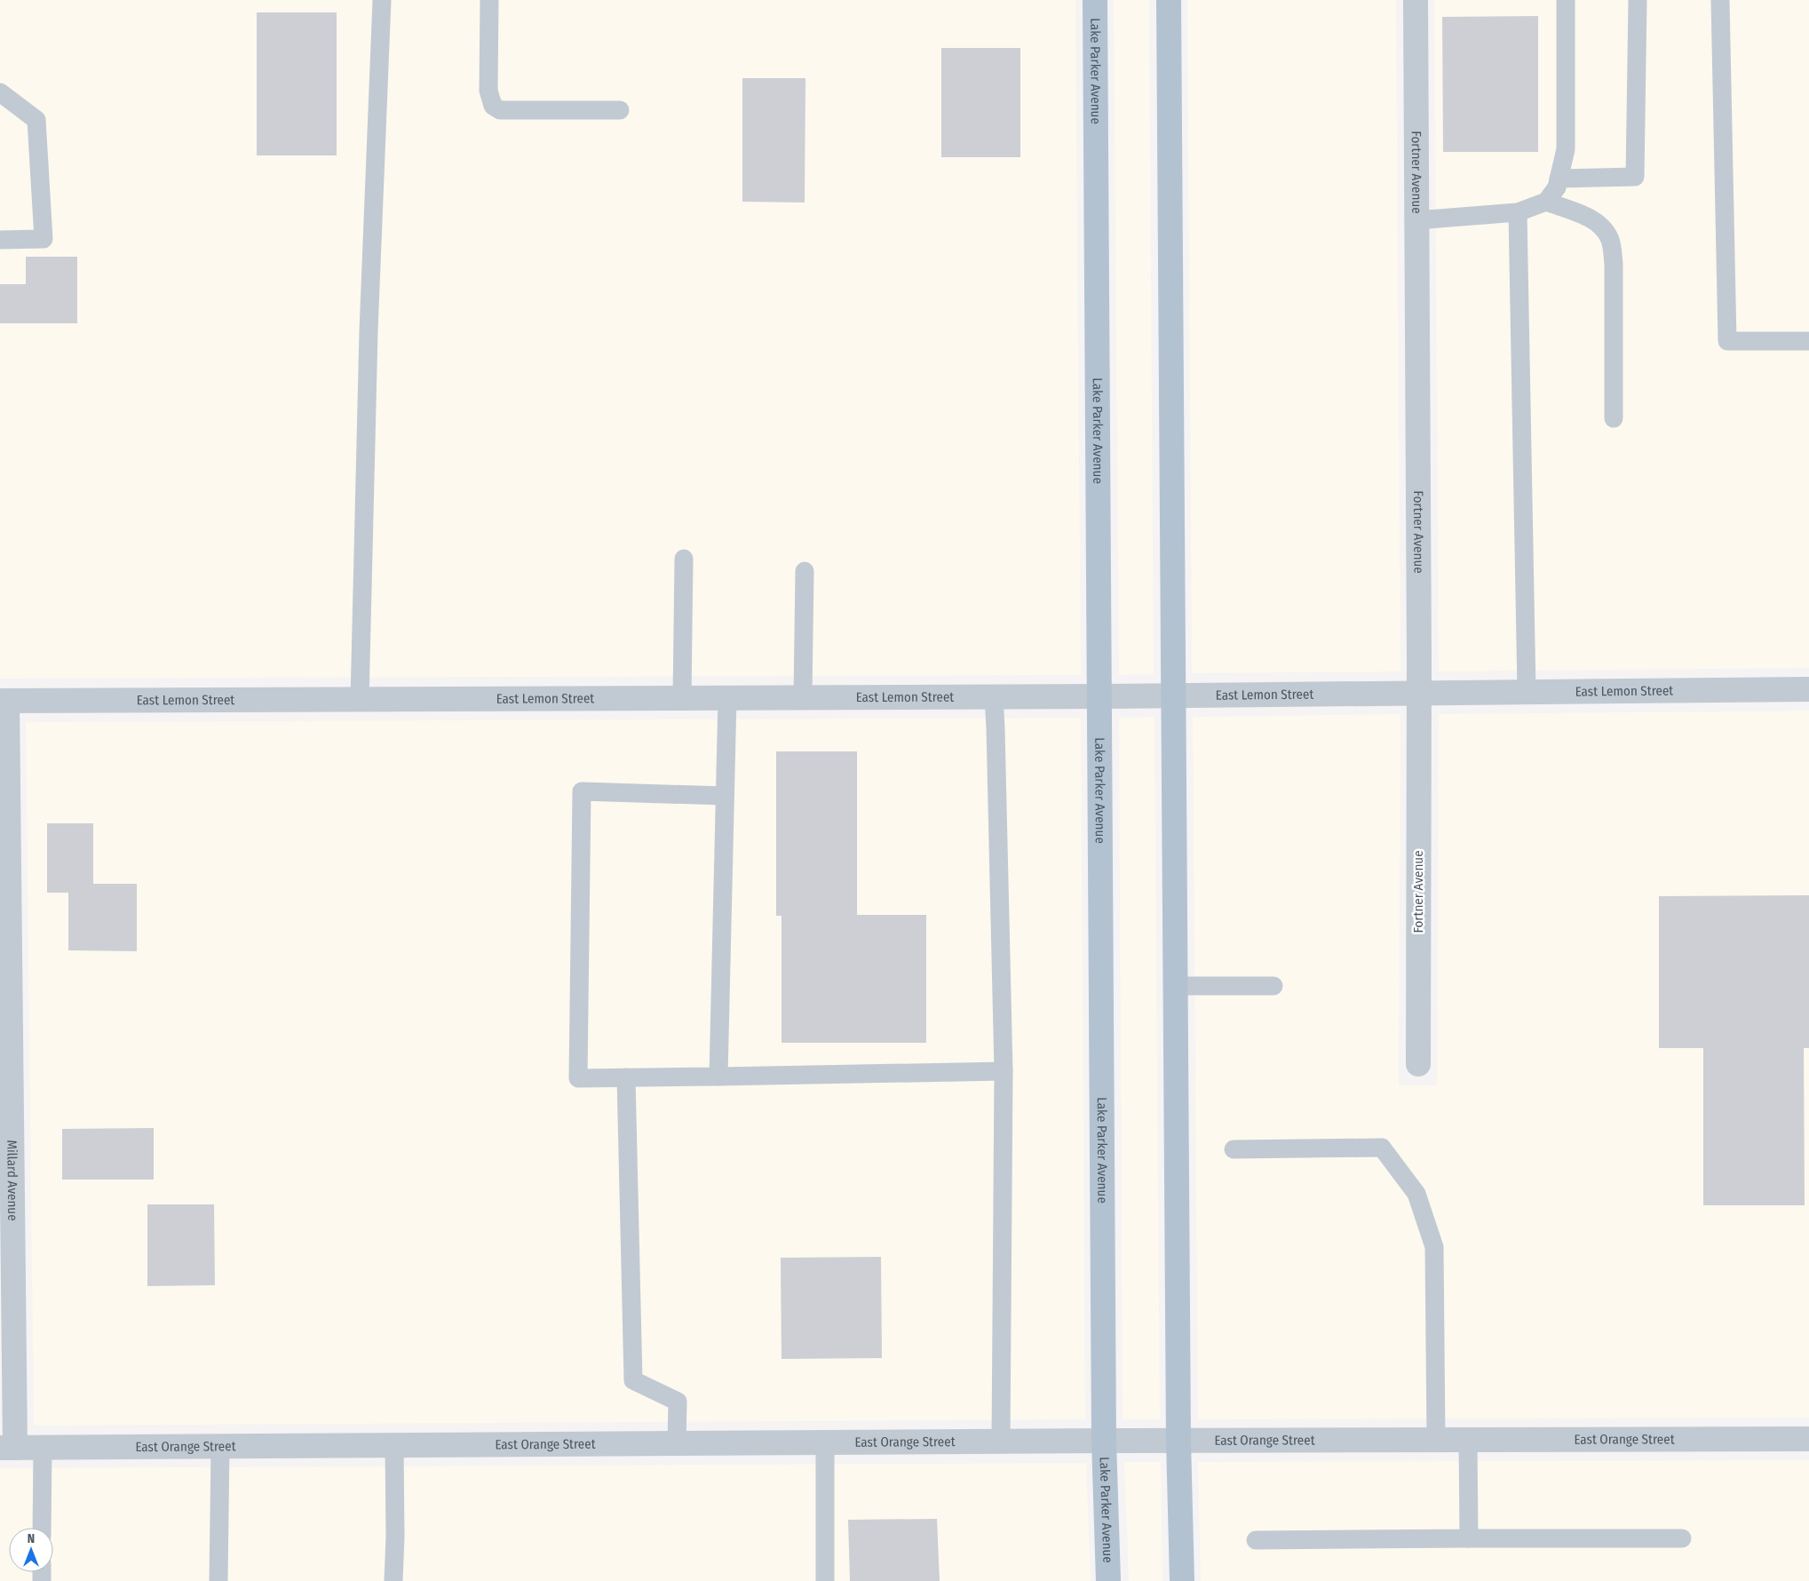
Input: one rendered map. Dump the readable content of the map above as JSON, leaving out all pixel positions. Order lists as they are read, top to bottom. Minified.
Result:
{"streets":{"main road":["Lake Parker Avenue"],"street":["Fortner Avenue","East Lemon Street","Millard Avenue","East Orange Street"]},"crossings":[["Lake Parker Avenue","East Lemon Street"],["Lake Parker Avenue","East Orange Street"],["Fortner Avenue","East Lemon Street"],["East Lemon Street","Millard Avenue"],["Millard Avenue","East Orange Street"]],"north":"top"}
